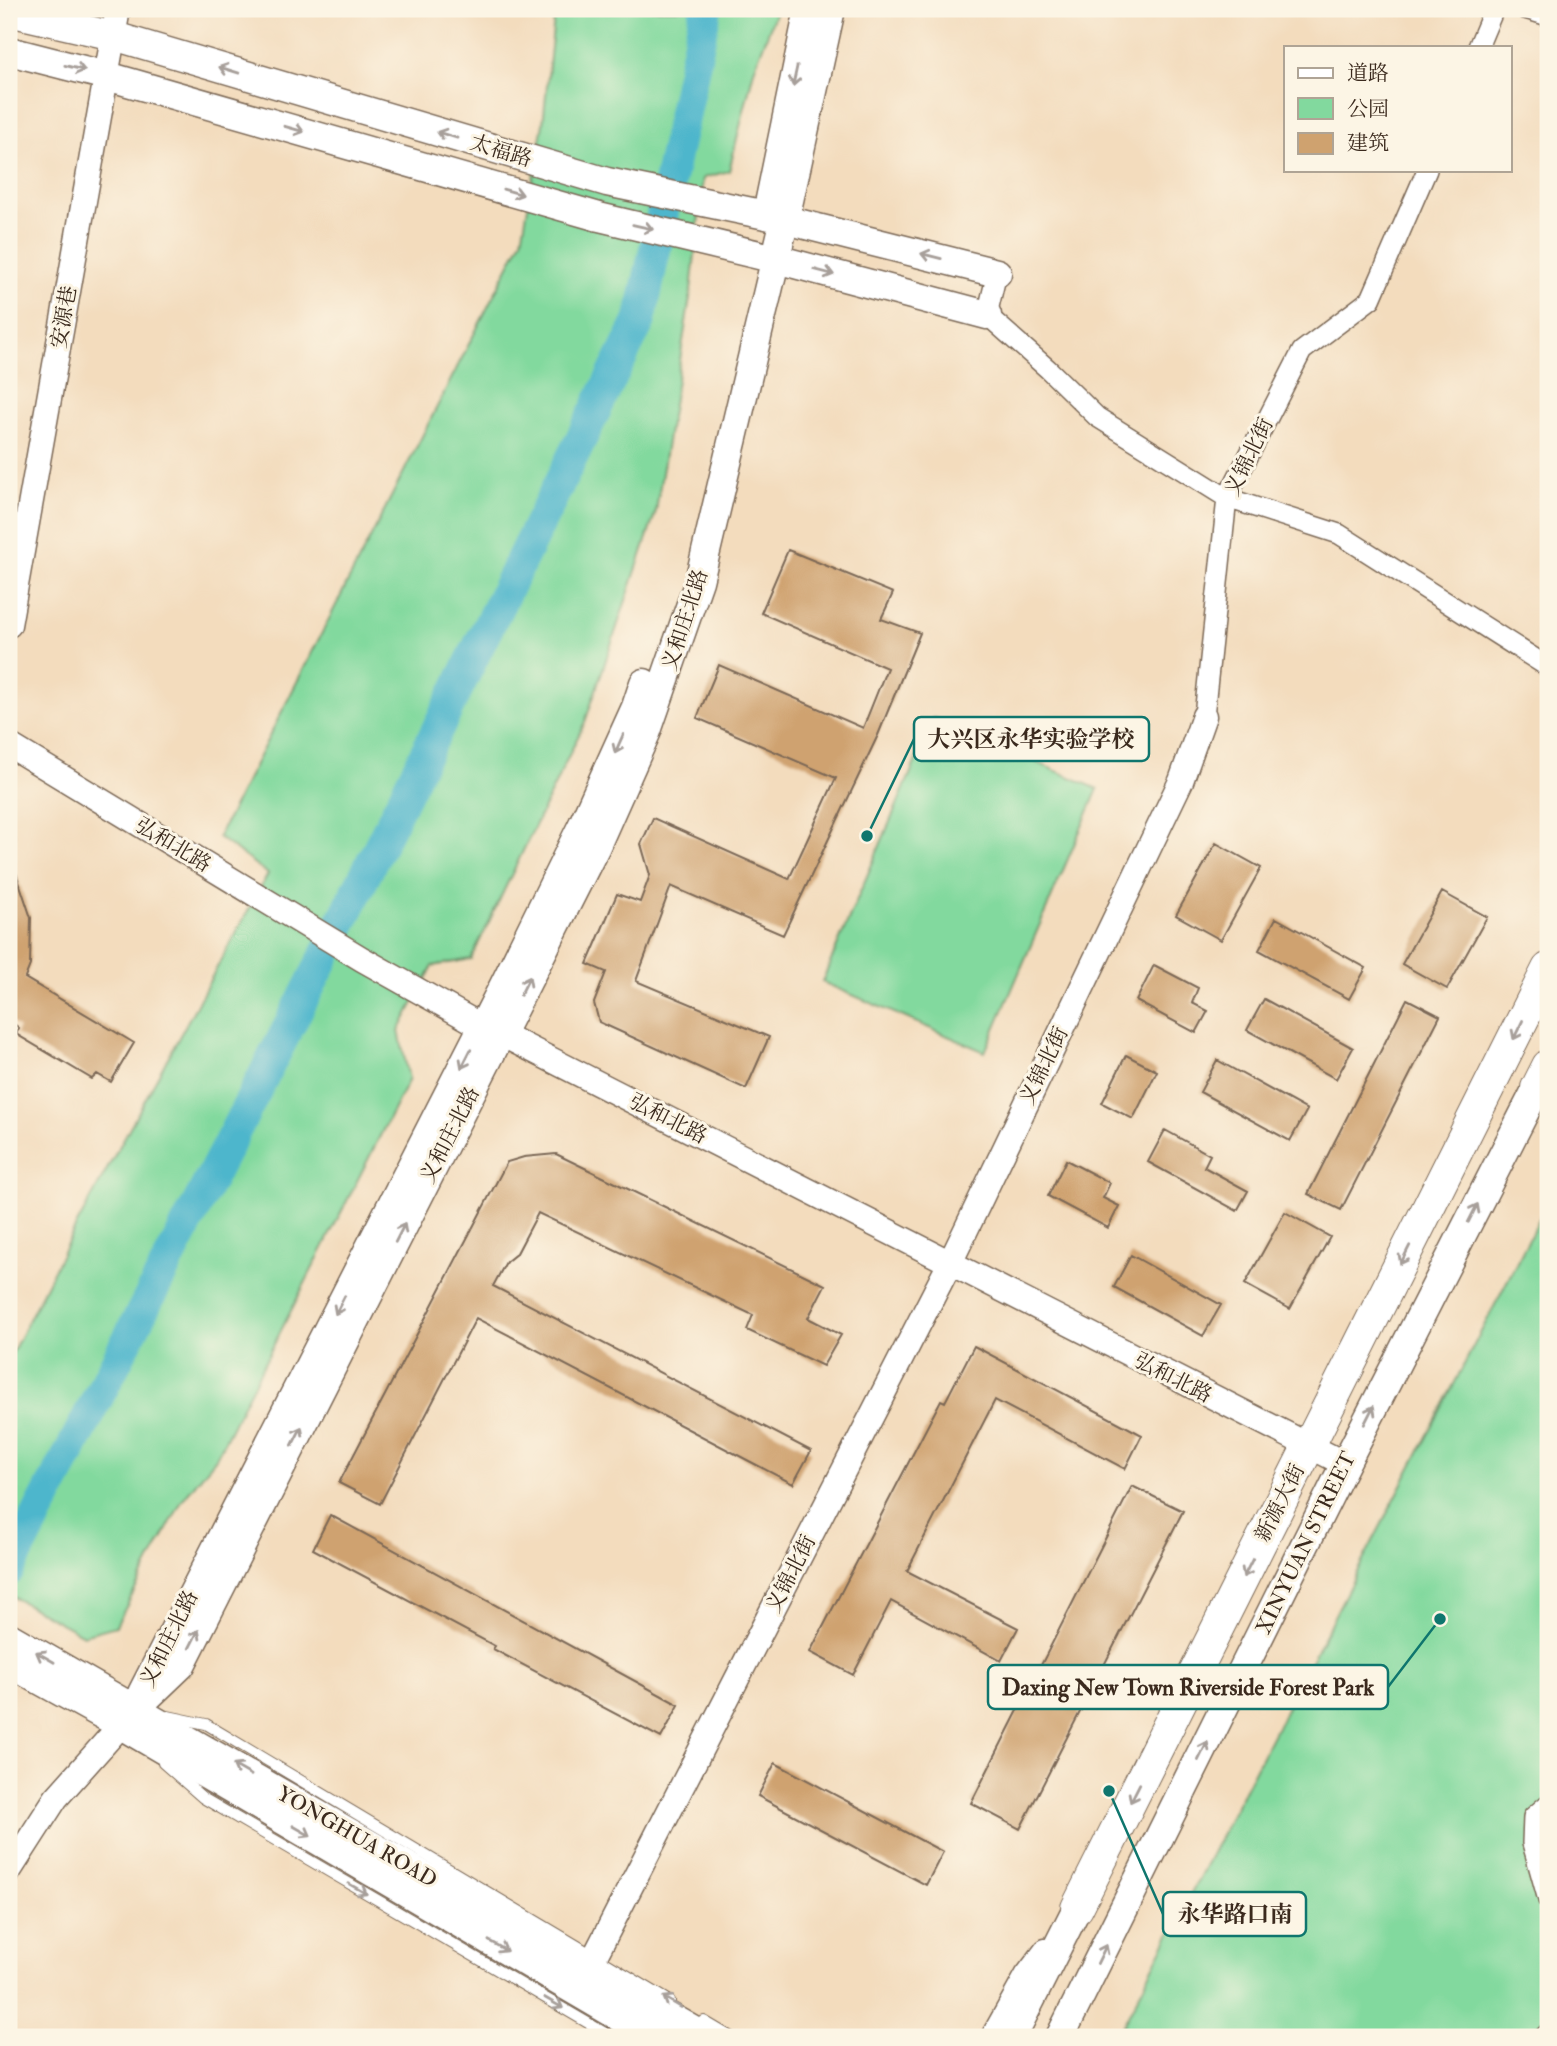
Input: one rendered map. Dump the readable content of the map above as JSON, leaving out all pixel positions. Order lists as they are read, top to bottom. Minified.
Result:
{"streets":{"main road":["太福路","义和庄北路","新源大街","XINYUAN STREET","YONGHUA ROAD"],"street":["安源巷","义锦北街","弘和北路"]},"crossings":[["太福路","安源巷"],["太福路","义和庄北路"],["义锦北街","弘和北路"],["义和庄北路","弘和北路"],["义和庄北路","YONGHUA ROAD"],["弘和北路","新源大街"],["弘和北路","XINYUAN STREET"]],"one_way":["新源大街","XINYUAN STREET"],"places":["大兴区永华实验学校","Daxing New Town Riverside Forest Park","永华路口南"],"legend":["道路","公园","建筑"]}
